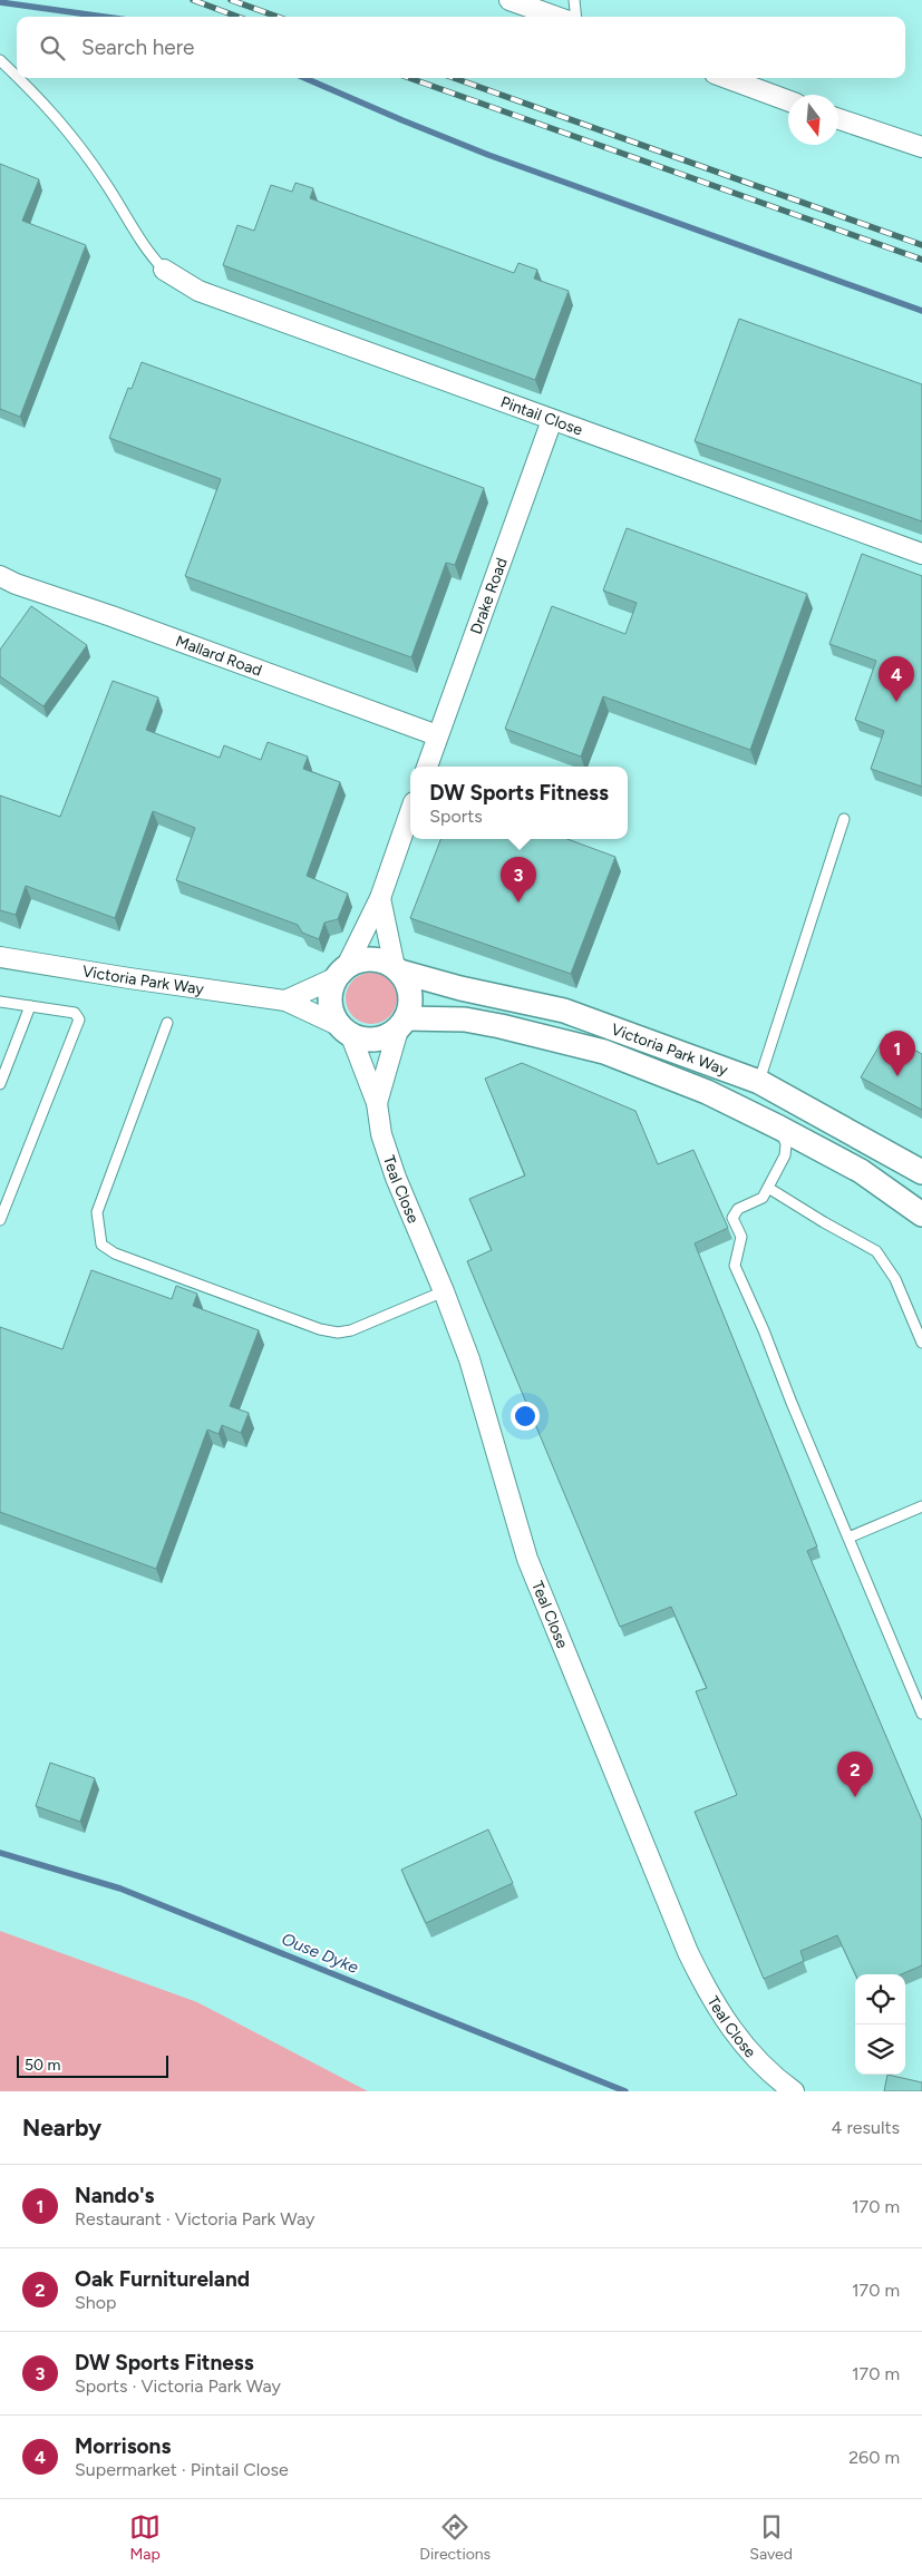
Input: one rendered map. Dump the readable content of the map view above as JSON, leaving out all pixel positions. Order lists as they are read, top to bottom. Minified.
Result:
{"streets":{"street":["Pintail Close","Drake Road","Mallard Road","Victoria Park Way","Teal Close"]},"crossings":[["Pintail Close","Drake Road"],["Drake Road","Mallard Road"],["Victoria Park Way","Teal Close"]],"water":["Ouse Dyke"],"scale_bar":"50 m","north":"bottom","page":{"search":"Search here","pins":["4","3","1","2"],"popup":["DW Sports Fitness","Sports"],"scale":"50 m","heading":["Nearby","4 results"],"list":[{"mark":"1","name":"Nando's","note":"Restaurant · Victoria Park Way","value":"170 m"},{"mark":"2","name":"Oak Furnitureland","note":"Shop","value":"170 m"},{"mark":"3","name":"DW Sports Fitness","note":"Sports · Victoria Park Way","value":"170 m"},{"mark":"4","name":"Morrisons","note":"Supermarket · Pintail Close","value":"260 m"}],"nav":["Map","Directions","Saved"]}}
